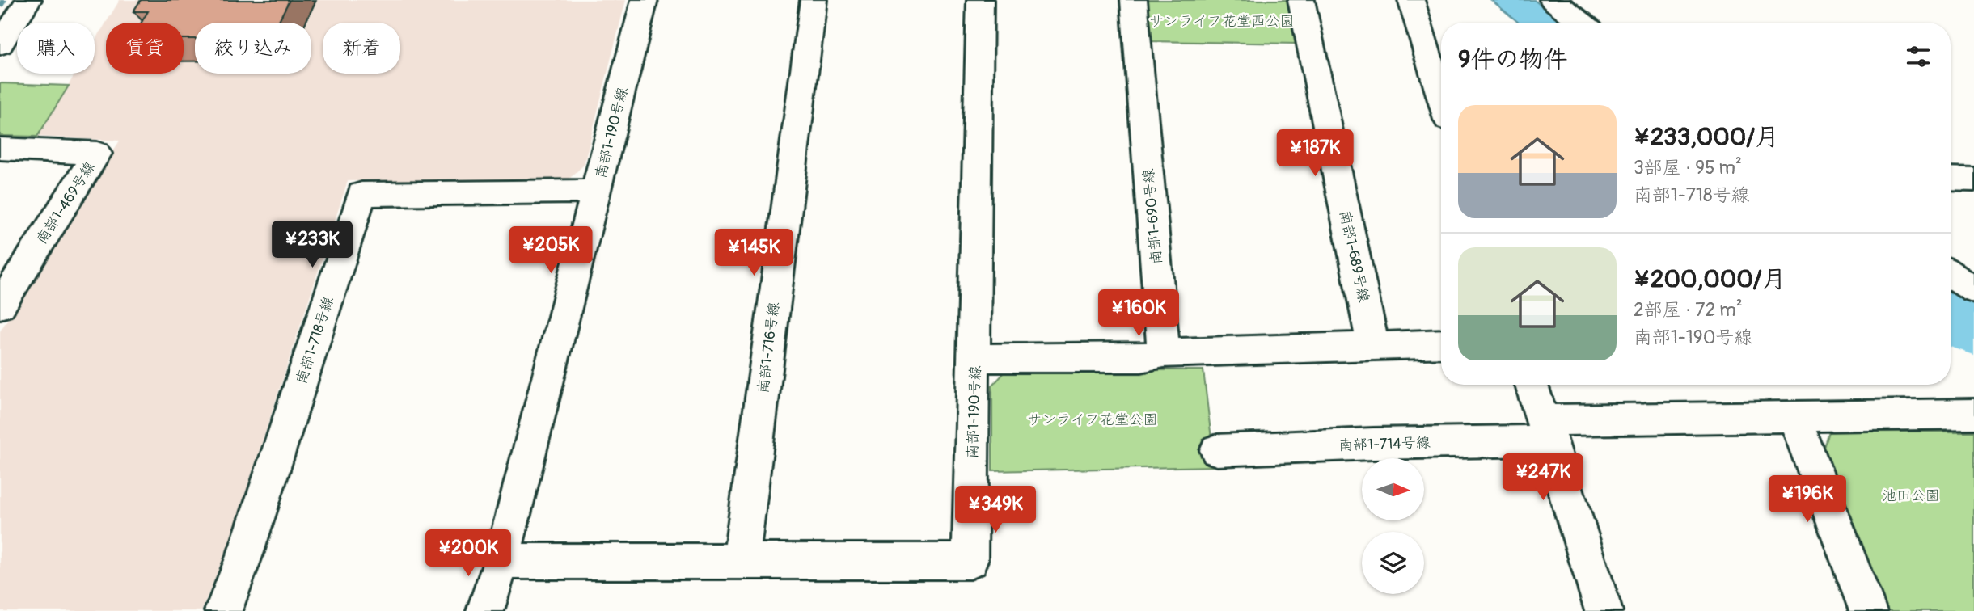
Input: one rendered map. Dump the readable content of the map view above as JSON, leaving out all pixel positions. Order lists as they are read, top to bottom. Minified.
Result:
{"streets":{"street":["南部1-190号線","南部1-469号線","南部1-690号線","南部1-689号線","南部1-718号線","南部1-716号線","南部1-714号線"]},"crossings":[["南部1-190号線","南部1-718号線"],["南部1-190号線","南部1-716号線"]],"parks":["サンライフ花堂西公園","サンライフ花堂公園","池田公園"],"north":"right","page":{"chip":["購入","賃貸","絞り込み","新着"],"heading":"9件の物件","list":[{"name":"¥233,000/月","note":"3部屋 · 95 m² · 南部1-718号線"},{"name":"¥200,000/月","note":"2部屋 · 72 m² · 南部1-190号線"}],"price":["¥187K","¥233K","¥205K","¥145K","¥160K","¥247K","¥196K","¥349K","¥200K"]}}
